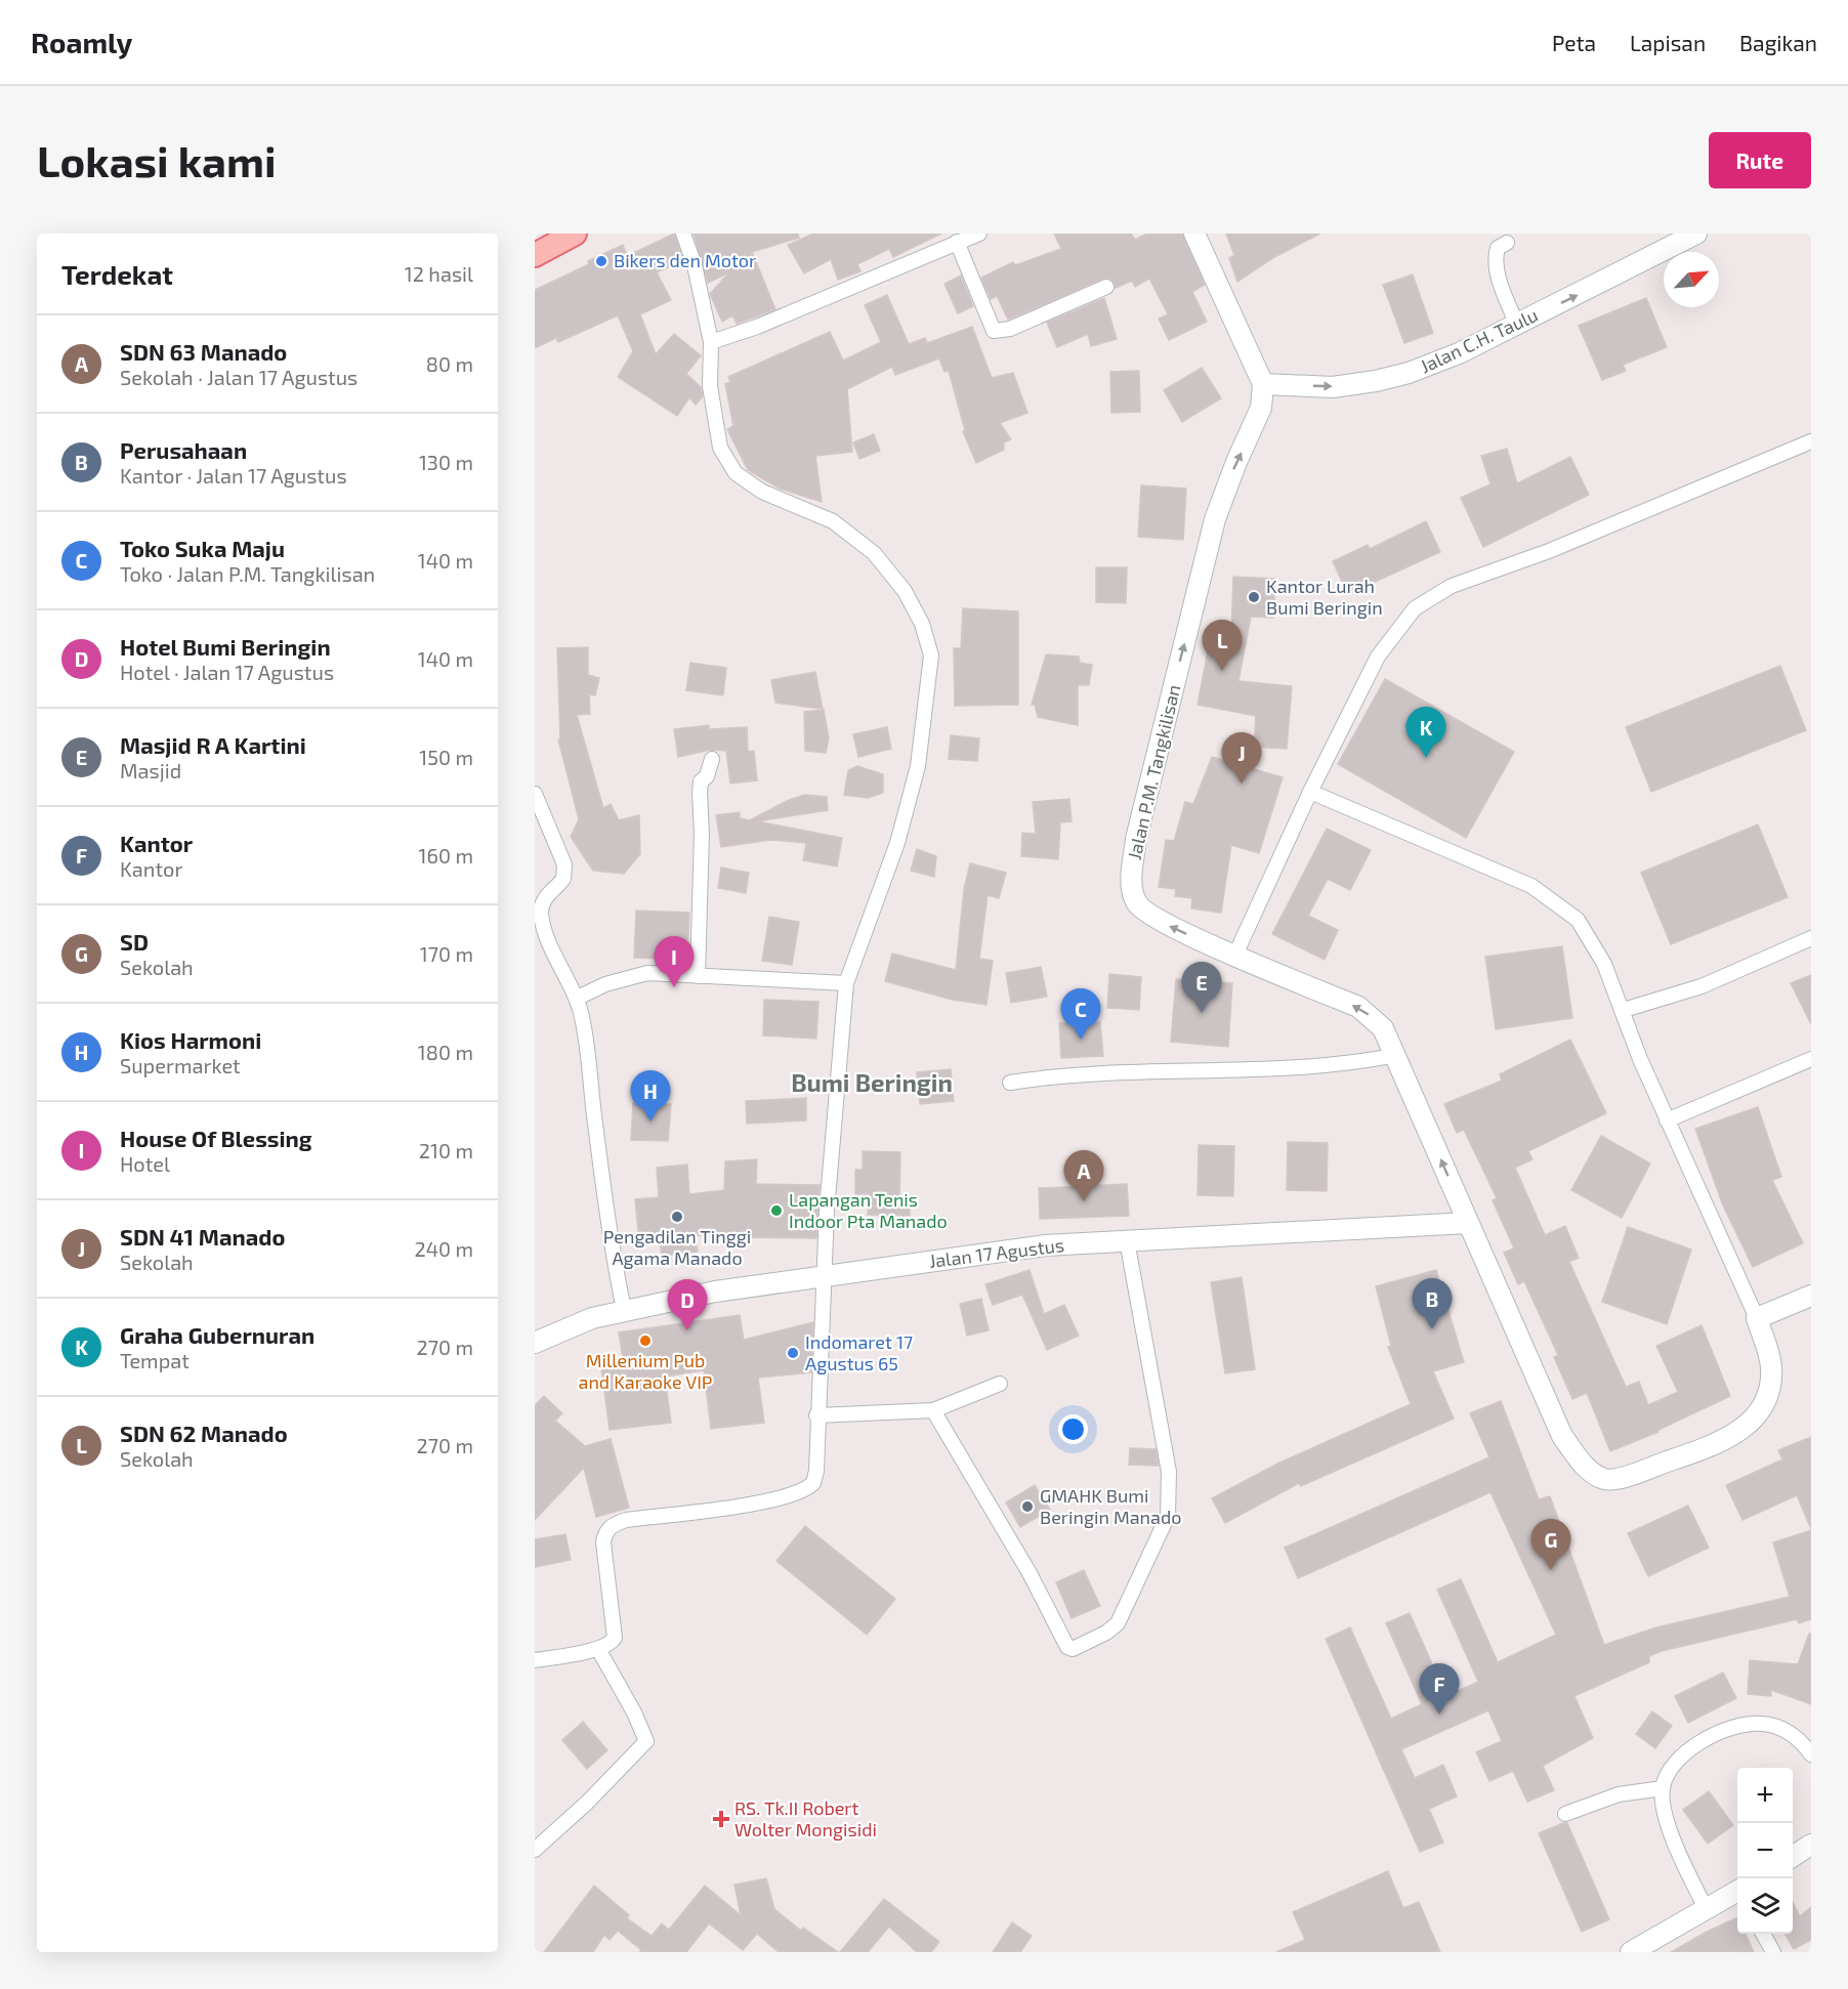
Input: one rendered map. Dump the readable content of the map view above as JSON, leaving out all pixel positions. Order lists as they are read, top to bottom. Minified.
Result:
{"streets":{"street":["Jalan C.H. Taulu","Jalan P.M. Tangkilisan","Jalan 17 Agustus"]},"crossings":[["Jalan C.H. Taulu","Jalan P.M. Tangkilisan"],["Jalan P.M. Tangkilisan","Jalan 17 Agustus"]],"one_way":["Jalan C.H. Taulu","Jalan P.M. Tangkilisan"],"districts":["Bumi Beringin"],"places":{"other":["Bikers den Motor","Kantor Lurah Bumi Beringin","Lapangan Tenis Indoor Pta Manado","Pengadilan Tinggi Agama Manado","Millenium Pub and Karaoke VIP","Indomaret 17 Agustus 65","GMAHK Bumi Beringin Manado"],"health":["RS. Tk.II Robert Wolter Mongisidi"]},"north":"top right","page":{"header":"Roamly","nav":["Peta","Lapisan","Bagikan"],"buttons":"Rute","title":"Lokasi kami","heading":["Terdekat","12 hasil"],"list":[{"mark":"A","name":"SDN 63 Manado","note":"Sekolah · Jalan 17 Agustus","value":"80 m"},{"mark":"B","name":"Perusahaan","note":"Kantor · Jalan 17 Agustus","value":"130 m"},{"mark":"C","name":"Toko Suka Maju","note":"Toko · Jalan P.M. Tangkilisan","value":"140 m"},{"mark":"D","name":"Hotel Bumi Beringin","note":"Hotel · Jalan 17 Agustus","value":"140 m"},{"mark":"E","name":"Masjid R A Kartini","note":"Masjid","value":"150 m"},{"mark":"F","name":"Kantor","note":"Kantor","value":"160 m"},{"mark":"G","name":"SD","note":"Sekolah","value":"170 m"},{"mark":"H","name":"Kios Harmoni","note":"Supermarket","value":"180 m"},{"mark":"I","name":"House Of Blessing","note":"Hotel","value":"210 m"},{"mark":"J","name":"SDN 41 Manado","note":"Sekolah","value":"240 m"},{"mark":"K","name":"Graha Gubernuran","note":"Tempat","value":"270 m"},{"mark":"L","name":"SDN 62 Manado","note":"Sekolah","value":"270 m"}],"pins":["L","K","J","I","E","C","H","A","B","D","G","F"],"map_buttons":["+","−"]}}
